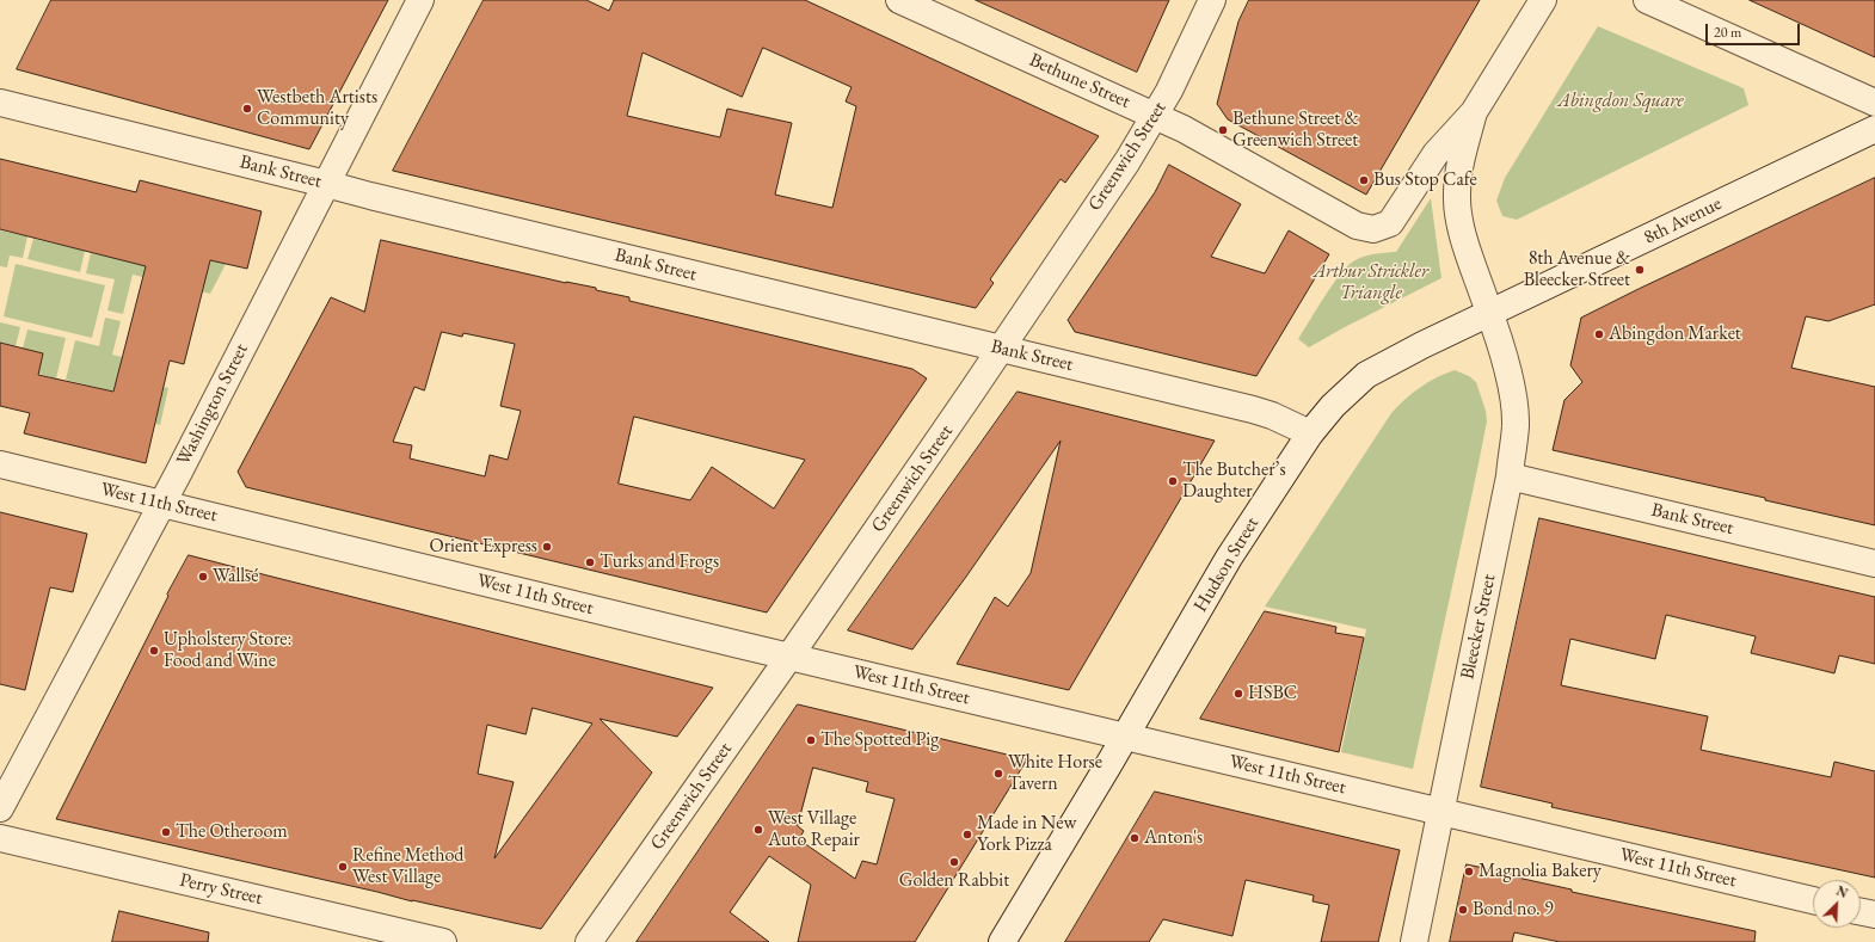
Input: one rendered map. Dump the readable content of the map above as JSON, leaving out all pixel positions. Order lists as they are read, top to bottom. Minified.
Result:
{"streets":{"street":["Bethune Street","Greenwich Street","Bank Street","8th Avenue","Washington Street","West 11th Street","Hudson Street","Bleecker Street","Perry Street"]},"crossings":[["Bethune Street","Greenwich Street"],["Greenwich Street","Bank Street"],["Greenwich Street","West 11th Street"],["Bank Street","Washington Street"],["Bank Street","Hudson Street"],["Bank Street","Bleecker Street"],["8th Avenue","Hudson Street"],["8th Avenue","Bleecker Street"],["Washington Street","West 11th Street"],["West 11th Street","Hudson Street"],["West 11th Street","Bleecker Street"],["Hudson Street","Bleecker Street"]],"parks":["Abingdon Square","Arthur Strickler Triangle"],"places":["Westbeth Artists Community","Bethune Street & Greenwich Street","Bus Stop Cafe","8th Avenue & Bleecker Street","Abingdon Market","The Butcher’s Daughter","Orient Express","Turks and Frogs","Wallsé","Upholstery Store: Food and Wine","HSBC","The Spotted Pig","White Horse Tavern","West Village Auto Repair","The Otheroom","Made in New York Pizza","Anton's","Golden Rabbit","Refine Method West Village","Magnolia Bakery","Bond no. 9"],"scale_bar":"20 m","north":"top right"}
